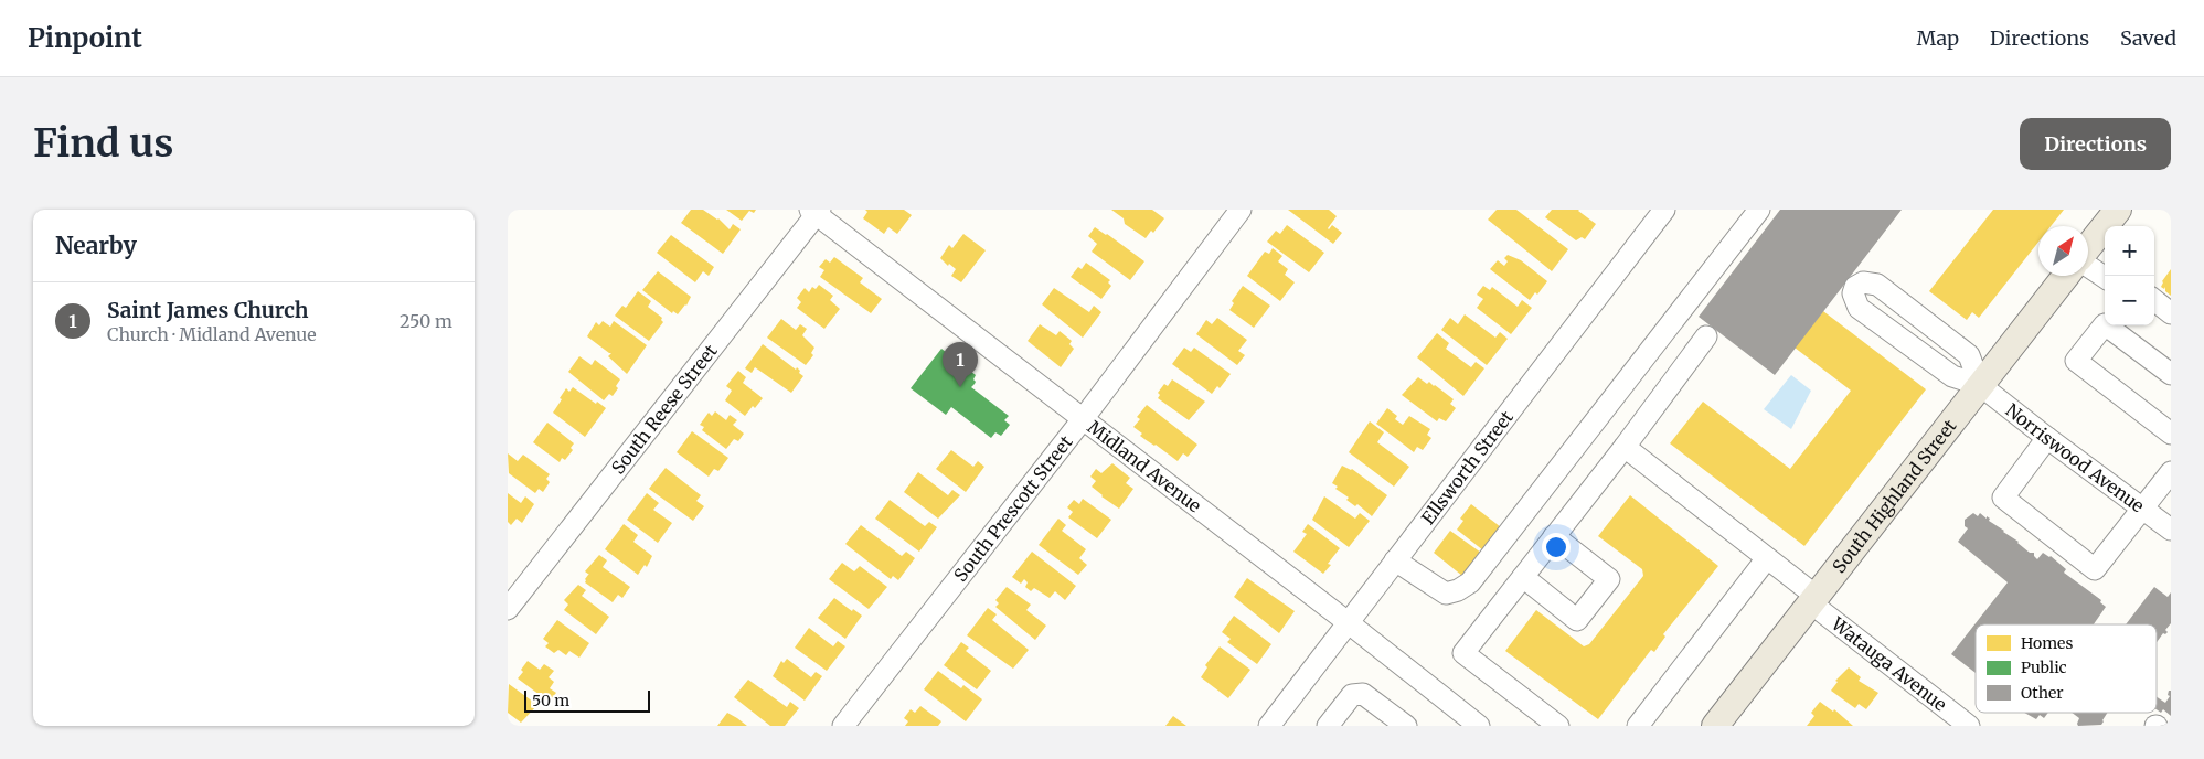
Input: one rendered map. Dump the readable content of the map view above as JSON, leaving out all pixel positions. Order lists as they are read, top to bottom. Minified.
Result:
{"streets":{"main road":["South Highland Street"],"street":["South Reese Street","Norriswood Avenue","Midland Avenue","Ellsworth Street","South Prescott Street","Watauga Avenue"]},"crossings":[["South Reese Street","Midland Avenue"],["Norriswood Avenue","South Highland Street"],["Midland Avenue","Ellsworth Street"],["Midland Avenue","South Prescott Street"],["South Highland Street","Watauga Avenue"]],"legend":["Homes","Public","Other"],"scale_bar":"50 m","north":"top right","page":{"header":"Pinpoint","nav":["Map","Directions","Saved"],"buttons":"Directions","title":"Find us","heading":"Nearby","map_buttons":["+","−"],"list":[{"mark":"1","name":"Saint James Church","note":"Church · Midland Avenue","value":"250 m"}],"pins":"1","scale":"50 m"}}
